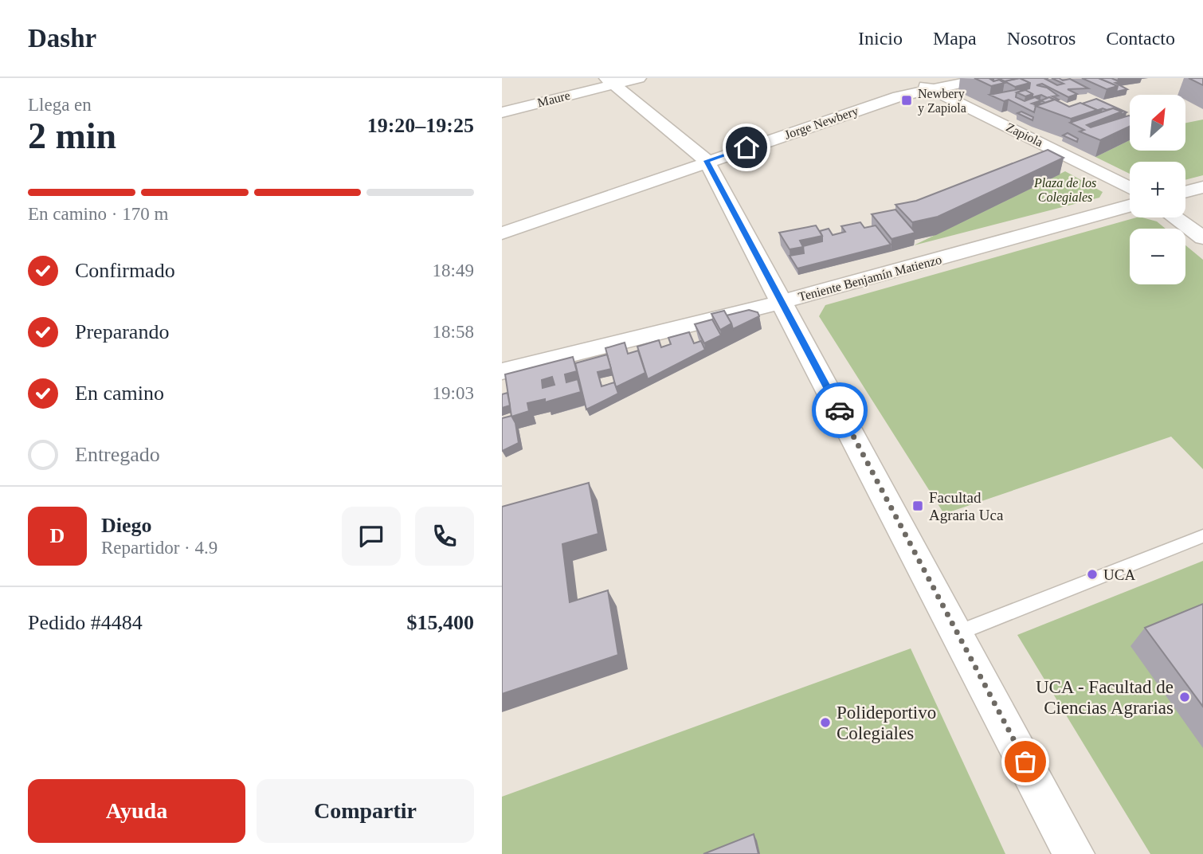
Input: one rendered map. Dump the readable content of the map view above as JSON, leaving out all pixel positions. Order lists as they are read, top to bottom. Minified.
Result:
{"streets":{"street":["Maure","Jorge Newbery","Zapiola","Teniente Benjamín Matienzo"]},"crossings":[["Jorge Newbery","Zapiola"]],"parks":["Plaza de los Colegiales"],"places":{"transit":["Newbery y Zapiola","Facultad Agraria Uca"],"other":["UCA","UCA - Facultad de Ciencias Agrarias","Polideportivo Colegiales"]},"north":"top right","page":{"header":"Dashr","nav":["Inicio","Mapa","Nosotros","Contacto"],"heading":["2 min","Llega en","19:20–19:25"],"panel":["Diego","Repartidor · 4.9","Pedido #4484","$15,400"],"map_buttons":["+","−"],"bar":"En camino · 170 m","list":[["Confirmado","18:49"],["Preparando","18:58"],["En camino","19:03"],"Entregado"],"round":"D","buttons":["Ayuda","Compartir"]}}
